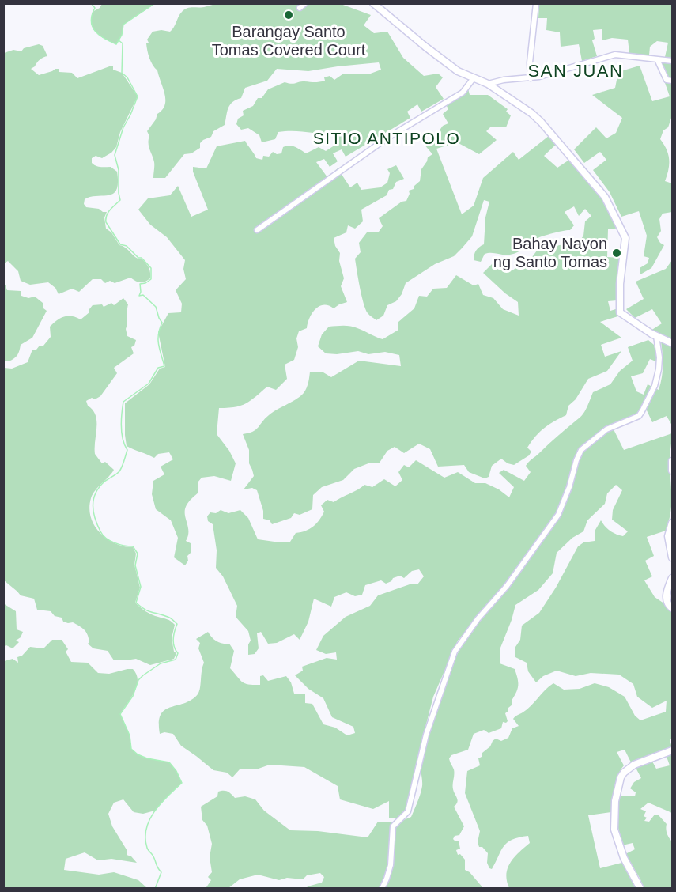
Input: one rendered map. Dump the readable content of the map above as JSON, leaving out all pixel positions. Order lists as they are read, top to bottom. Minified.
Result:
{"districts":["SAN JUAN","SITIO ANTIPOLO"],"places":["Barangay Santo Tomas Covered Court","Bahay Nayon ng Santo Tomas"]}
